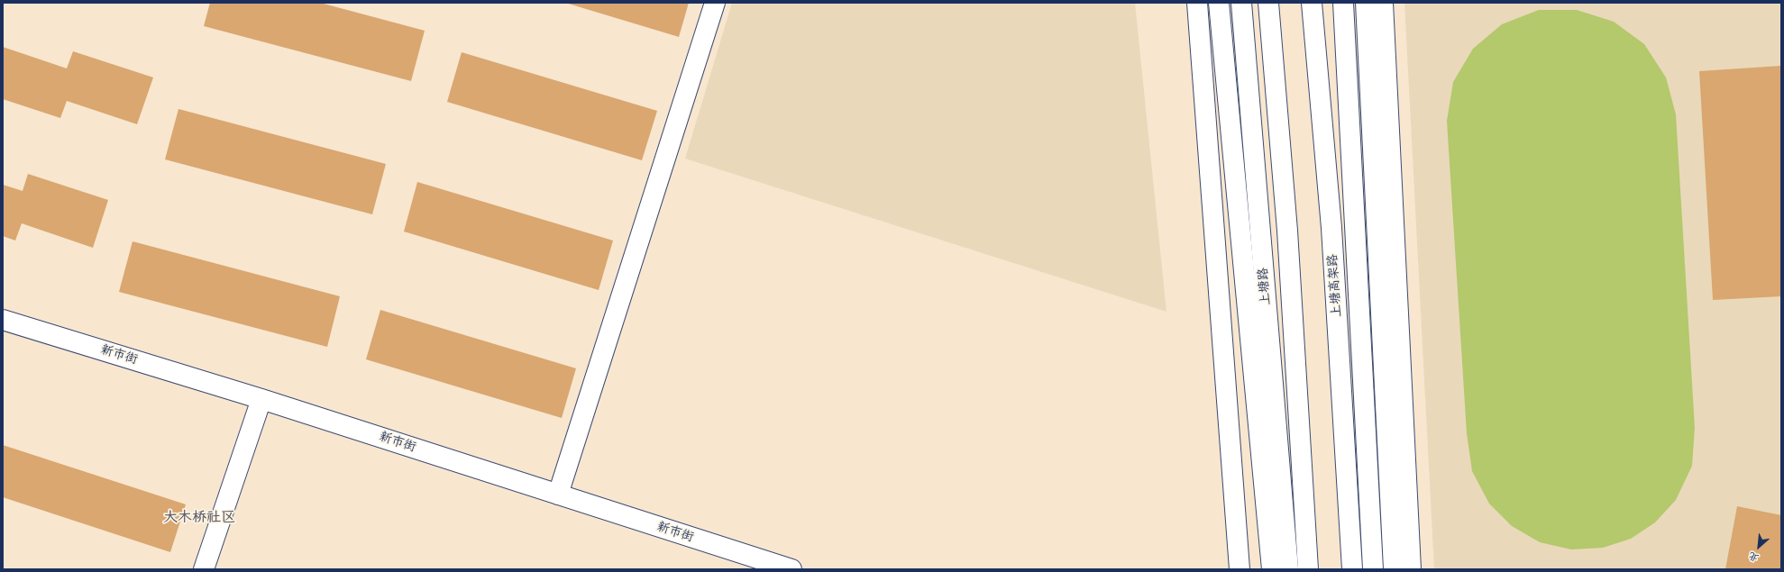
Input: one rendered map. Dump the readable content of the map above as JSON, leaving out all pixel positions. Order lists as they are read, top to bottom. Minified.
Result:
{"streets":{"main road":["上塘高架路","上塘路","新市街"]},"districts":["大木桥社区"],"north":"bottom left"}
